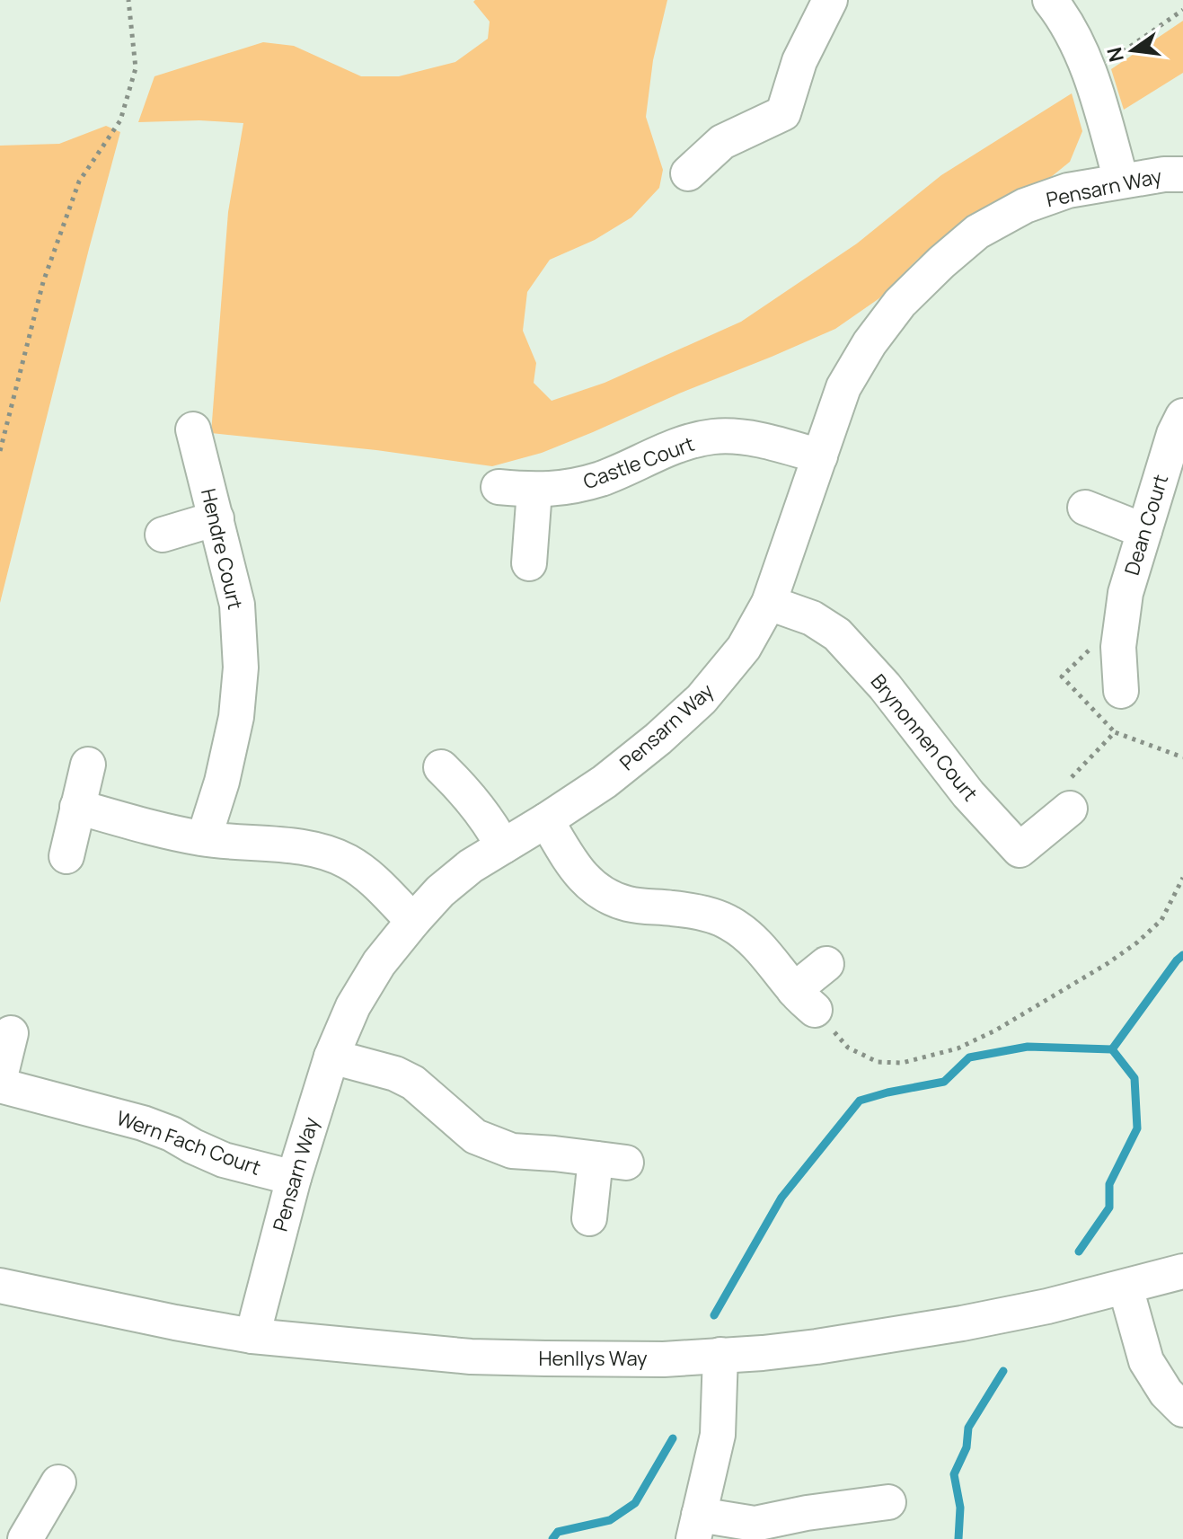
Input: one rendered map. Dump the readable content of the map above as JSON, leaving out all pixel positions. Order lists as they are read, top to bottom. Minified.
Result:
{"streets":{"street":["Pensarn Way","Castle Court","Dean Court","Hendre Court","Brynonnen Court","Wern Fach Court","Henllys Way"]},"crossings":[["Pensarn Way","Castle Court"],["Pensarn Way","Brynonnen Court"],["Pensarn Way","Wern Fach Court"],["Pensarn Way","Henllys Way"]],"north":"left"}
